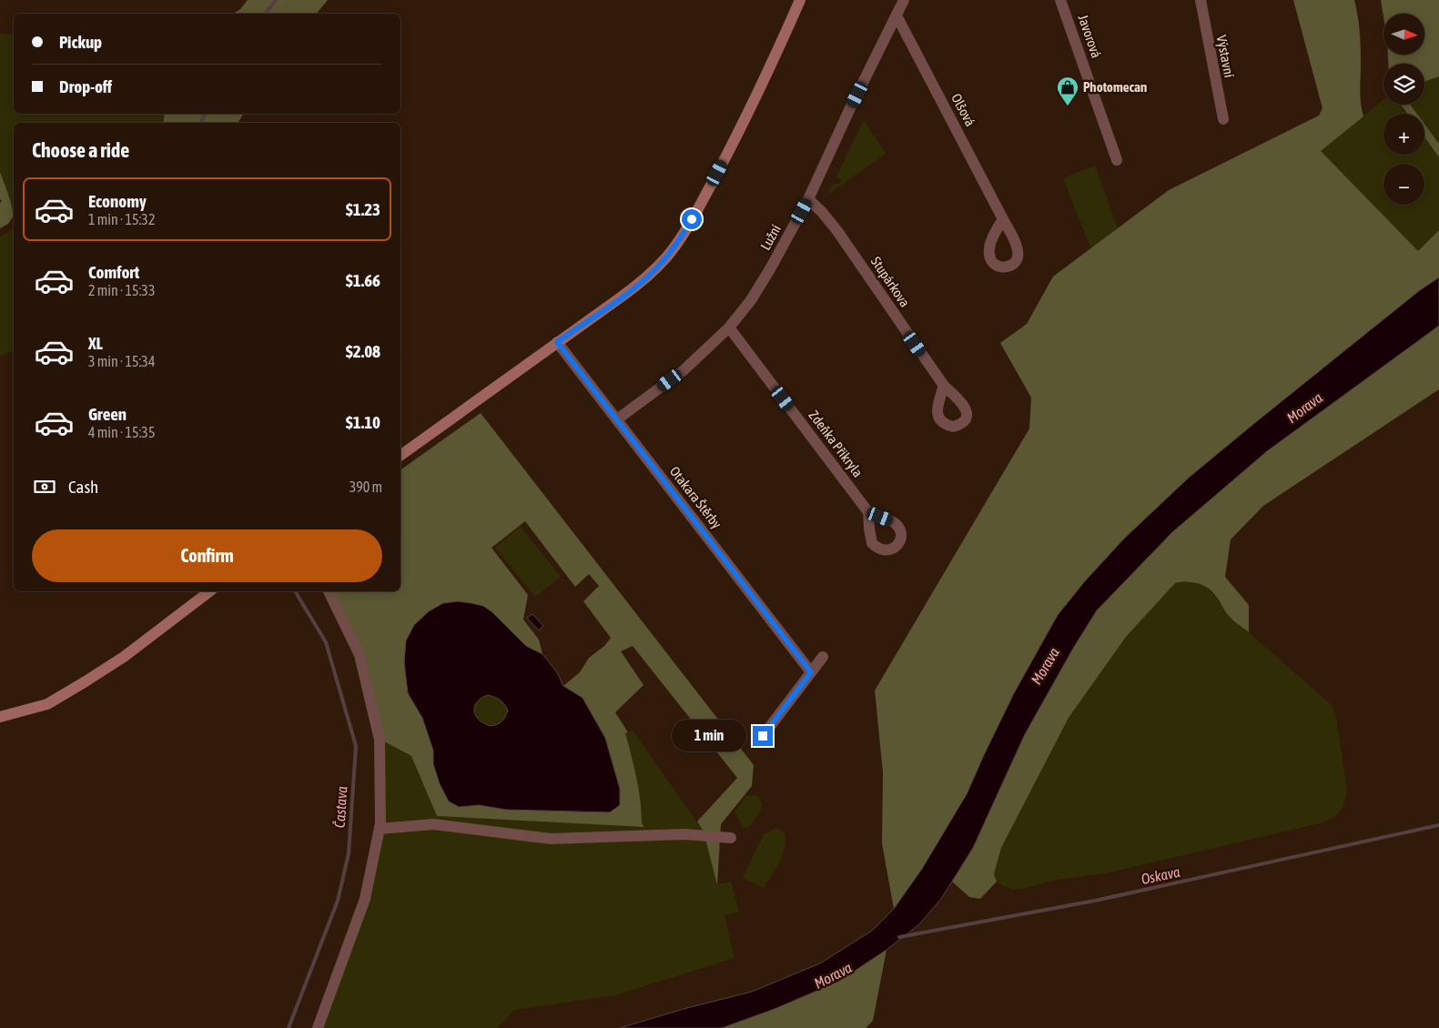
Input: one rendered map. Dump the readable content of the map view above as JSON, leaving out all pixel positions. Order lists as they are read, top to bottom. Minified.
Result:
{"streets":{"street":["Javorová","Výstavní","Olšová","Lužní","Stupárkova","Zdeňka Přikryla","Otakara Štěrby"]},"crossings":[["Olšová","Lužní"],["Lužní","Stupárkova"],["Lužní","Zdeňka Přikryla"],["Lužní","Otakara Štěrby"]],"water":["Morava","Častava","Oskava"],"places":{"shop":["Photomecan"]},"north":"right","page":{"map_buttons":["+","−"],"banner":["Pickup","Drop-off"],"heading":"Choose a ride","list":[{"name":"Economy","note":"1 min · 15:32","value":"$1.23"},{"name":"Comfort","note":"2 min · 15:33","value":"$1.66"},{"name":"XL","note":"3 min · 15:34","value":"$2.08"},{"name":"Green","note":"4 min · 15:35","value":"$1.10"}],"pay":["Cash","390 m"],"buttons":"Confirm","bubble":"1 min"}}
